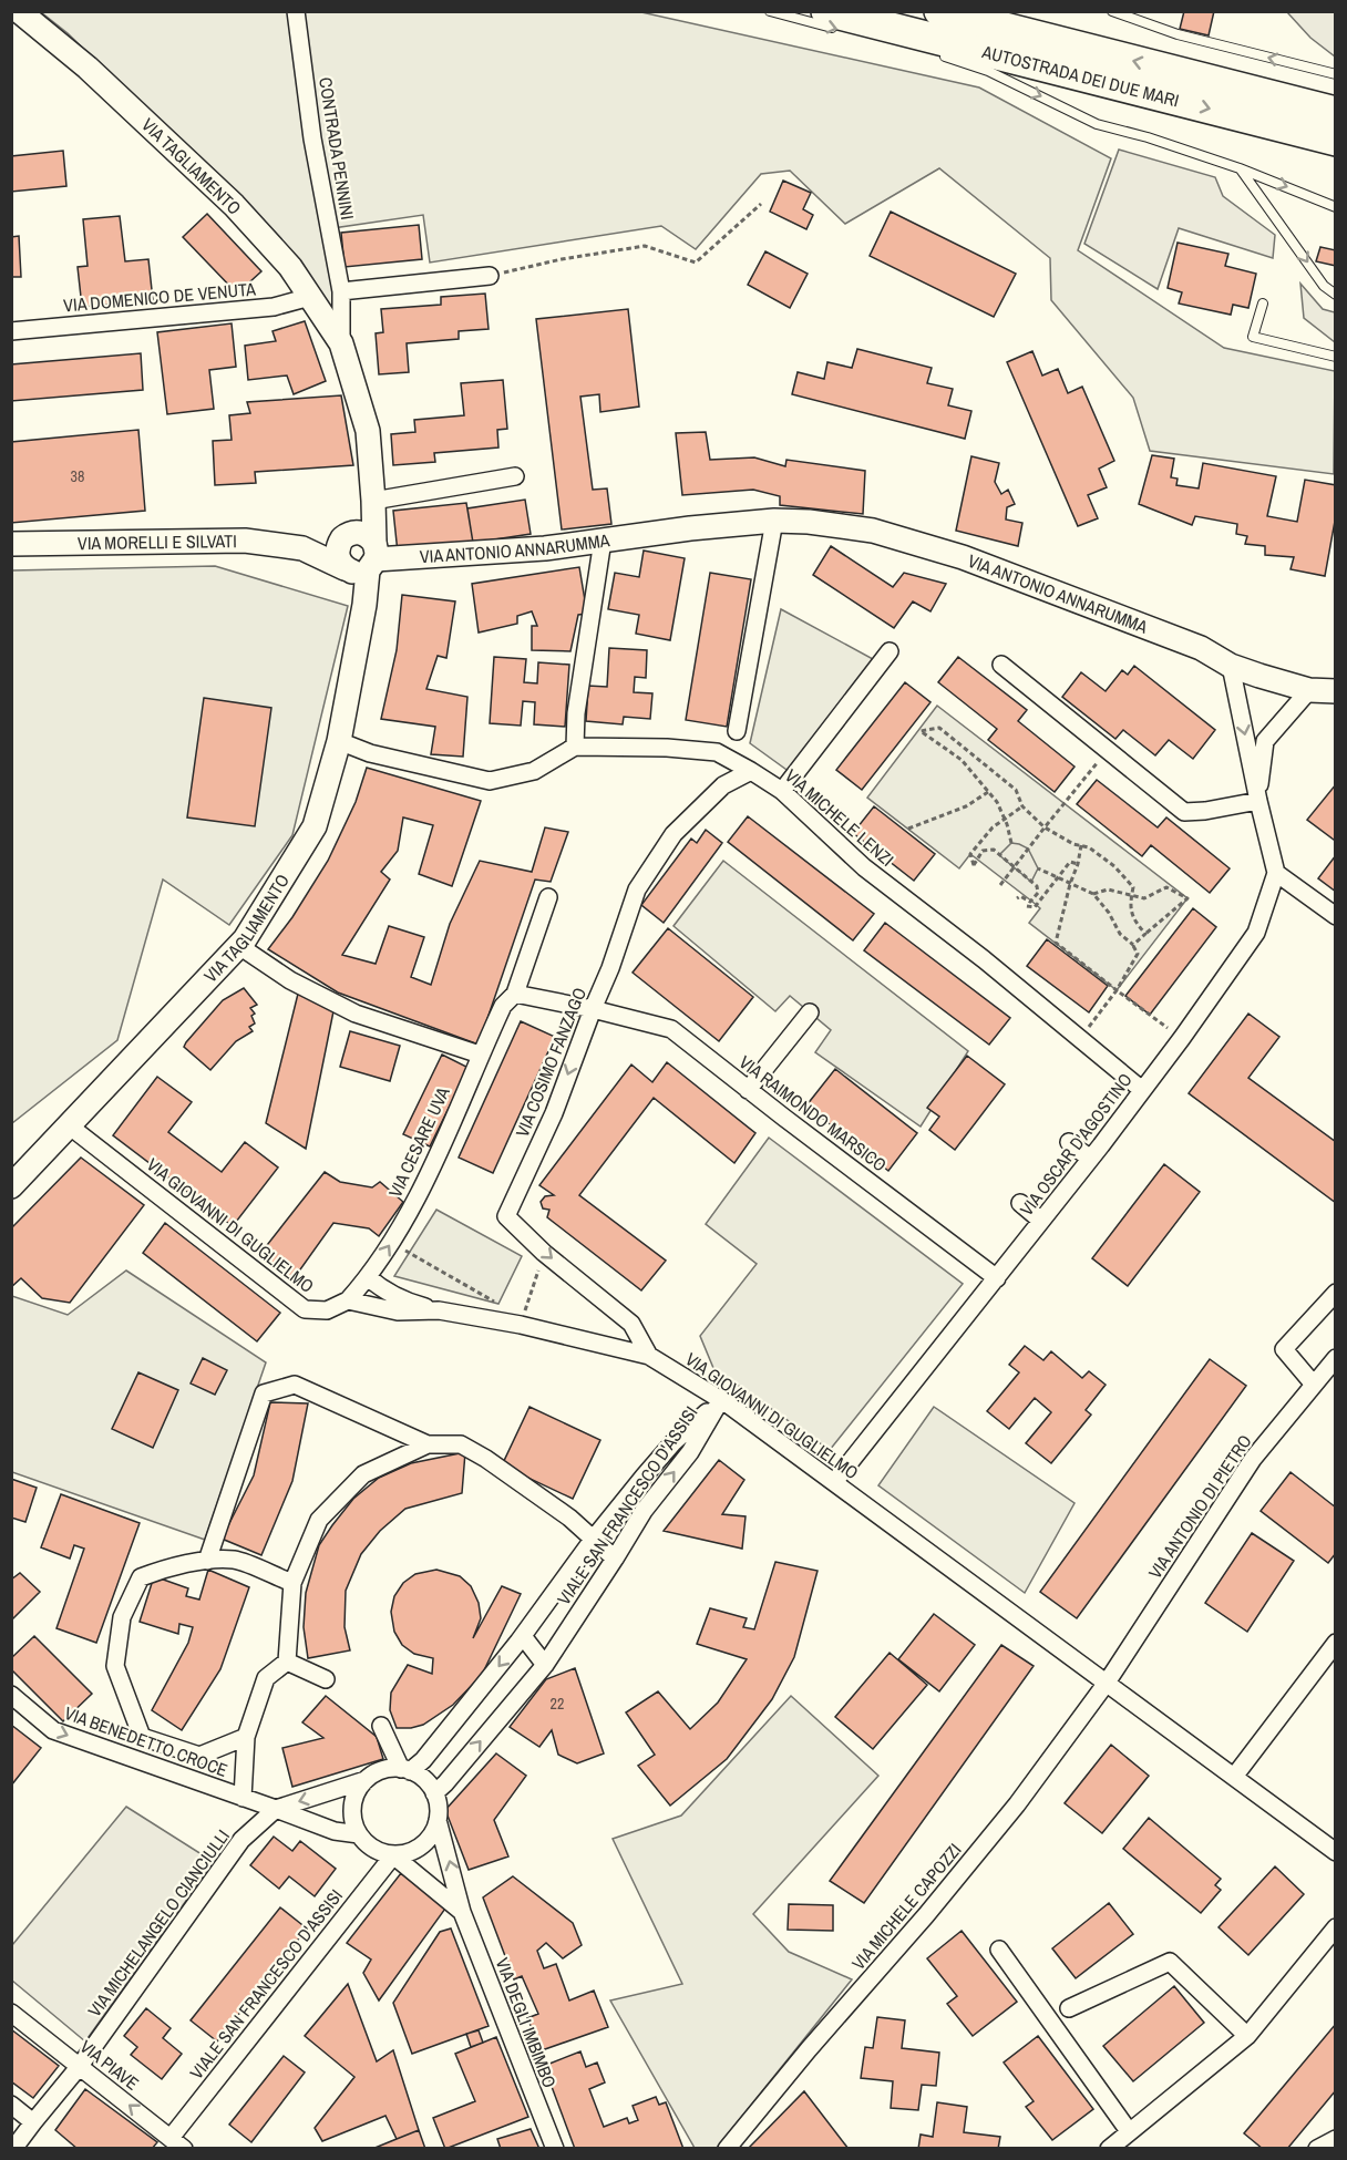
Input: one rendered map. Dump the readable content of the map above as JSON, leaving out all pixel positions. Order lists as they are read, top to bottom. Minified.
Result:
{"streets":{"highway":["AUTOSTRADA DEI DUE MARI"],"main road":["VIA TAGLIAMENTO","VIA MORELLI E SILVATI","VIA ANTONIO ANNARUMMA"],"street":["CONTRADA PENNINI","VIA DOMENICO DE VENUTA","VIA MICHELE LENZI","VIA COSIMO FANZAGO","VIA RAIMONDO MARSICO","VIA CESARE UVA","VIA OSCAR D'AGOSTINO","VIA GIOVANNI DI GUGLIELMO","VIALE SAN FRANCESCO D'ASSISI","VIA ANTONIO DI PIETRO","VIA BENEDETTO CROCE","VIA MICHELE CAPOZZI","VIA MICHELANGELO CIANCIULLI","VIA DEGLI IMBIMBO","VIA PIAVE"]},"crossings":[["CONTRADA PENNINI","VIA TAGLIAMENTO"],["VIA TAGLIAMENTO","VIA DOMENICO DE VENUTA"],["VIA TAGLIAMENTO","VIA ANTONIO ANNARUMMA"],["VIA TAGLIAMENTO","VIA GIOVANNI DI GUGLIELMO"],["VIA MORELLI E SILVATI","VIA ANTONIO ANNARUMMA"],["VIA MICHELE LENZI","VIA COSIMO FANZAGO"],["VIA MICHELE LENZI","VIA OSCAR D'AGOSTINO"],["VIA COSIMO FANZAGO","VIA RAIMONDO MARSICO"],["VIA COSIMO FANZAGO","VIA GIOVANNI DI GUGLIELMO"],["VIA RAIMONDO MARSICO","VIA OSCAR D'AGOSTINO"],["VIA CESARE UVA","VIA GIOVANNI DI GUGLIELMO"],["VIA OSCAR D'AGOSTINO","VIA GIOVANNI DI GUGLIELMO"],["VIA GIOVANNI DI GUGLIELMO","VIALE SAN FRANCESCO D'ASSISI"],["VIA GIOVANNI DI GUGLIELMO","VIA ANTONIO DI PIETRO"],["VIA GIOVANNI DI GUGLIELMO","VIA MICHELE CAPOZZI"],["VIALE SAN FRANCESCO D'ASSISI","VIA BENEDETTO CROCE"],["VIALE SAN FRANCESCO D'ASSISI","VIA DEGLI IMBIMBO"],["VIALE SAN FRANCESCO D'ASSISI","VIA PIAVE"],["VIA ANTONIO DI PIETRO","VIA MICHELE CAPOZZI"],["VIA BENEDETTO CROCE","VIA MICHELANGELO CIANCIULLI"],["VIA BENEDETTO CROCE","VIA DEGLI IMBIMBO"],["VIA MICHELANGELO CIANCIULLI","VIA PIAVE"]],"one_way":["VIA COSIMO FANZAGO","VIA CESARE UVA","VIA BENEDETTO CROCE","VIA PIAVE"],"house_numbers":["38","22"]}
